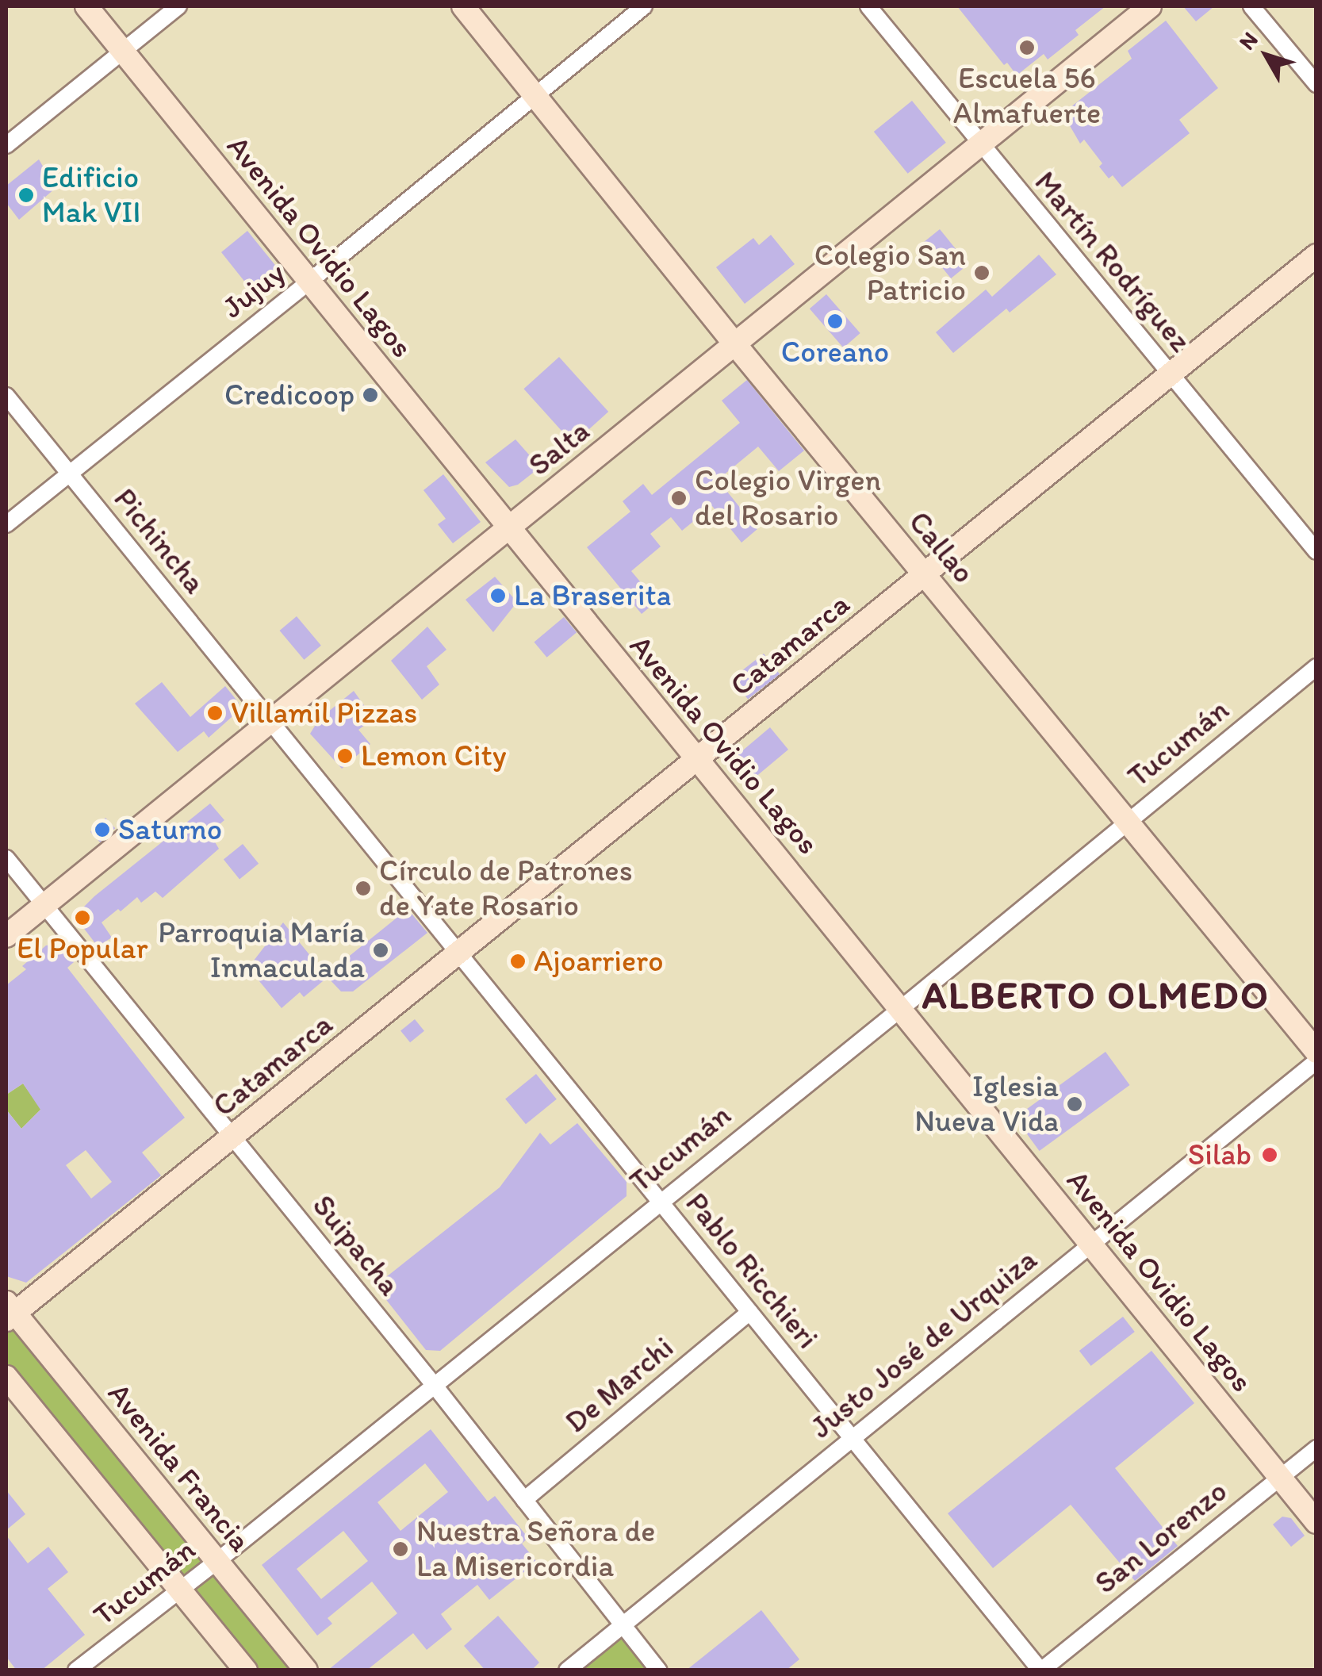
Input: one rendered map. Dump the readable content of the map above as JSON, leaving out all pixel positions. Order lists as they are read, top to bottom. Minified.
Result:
{"streets":{"main road":["Avenida Ovidio Lagos","Salta","Callao","Catamarca","Avenida Francia"],"street":["Martín Rodríguez","Jujuy","Pichincha","Tucumán","Suipacha","Pablo Ricchieri","Justo José de Urquiza","De Marchi","San Lorenzo"]},"crossings":[["Avenida Ovidio Lagos","Jujuy"],["Avenida Ovidio Lagos","Salta"],["Avenida Ovidio Lagos","Catamarca"],["Avenida Ovidio Lagos","Tucumán"],["Avenida Ovidio Lagos","Justo José de Urquiza"],["Avenida Ovidio Lagos","San Lorenzo"],["Martín Rodríguez","Salta"],["Martín Rodríguez","Catamarca"],["Jujuy","Pichincha"],["Jujuy","Callao"],["Salta","Pichincha"],["Salta","Callao"],["Salta","Suipacha"],["Salta","Pablo Ricchieri"],["Pichincha","Pablo Ricchieri"],["Callao","Catamarca"],["Callao","Tucumán"],["Catamarca","Suipacha"],["Catamarca","Pablo Ricchieri"],["Catamarca","Avenida Francia"],["Tucumán","Suipacha"],["Tucumán","Pablo Ricchieri"],["Tucumán","Avenida Francia"],["Suipacha","Justo José de Urquiza"],["Suipacha","De Marchi"],["Pablo Ricchieri","Justo José de Urquiza"],["Pablo Ricchieri","De Marchi"],["Pablo Ricchieri","San Lorenzo"]],"districts":["ALBERTO OLMEDO"],"places":["Escuela 56 Almafuerte","Edificio Mak VII","Colegio San Patricio","Coreano","Credicoop","Colegio Virgen del Rosario","La Braserita","Villamil Pizzas","Lemon City","Saturno","Círculo de Patrones de Yate Rosario","El Popular","Parroquia María Inmaculada","Ajoarriero","Iglesia Nueva Vida","Silab","Nuestra Señora de La Misericordia"],"north":"top left"}
